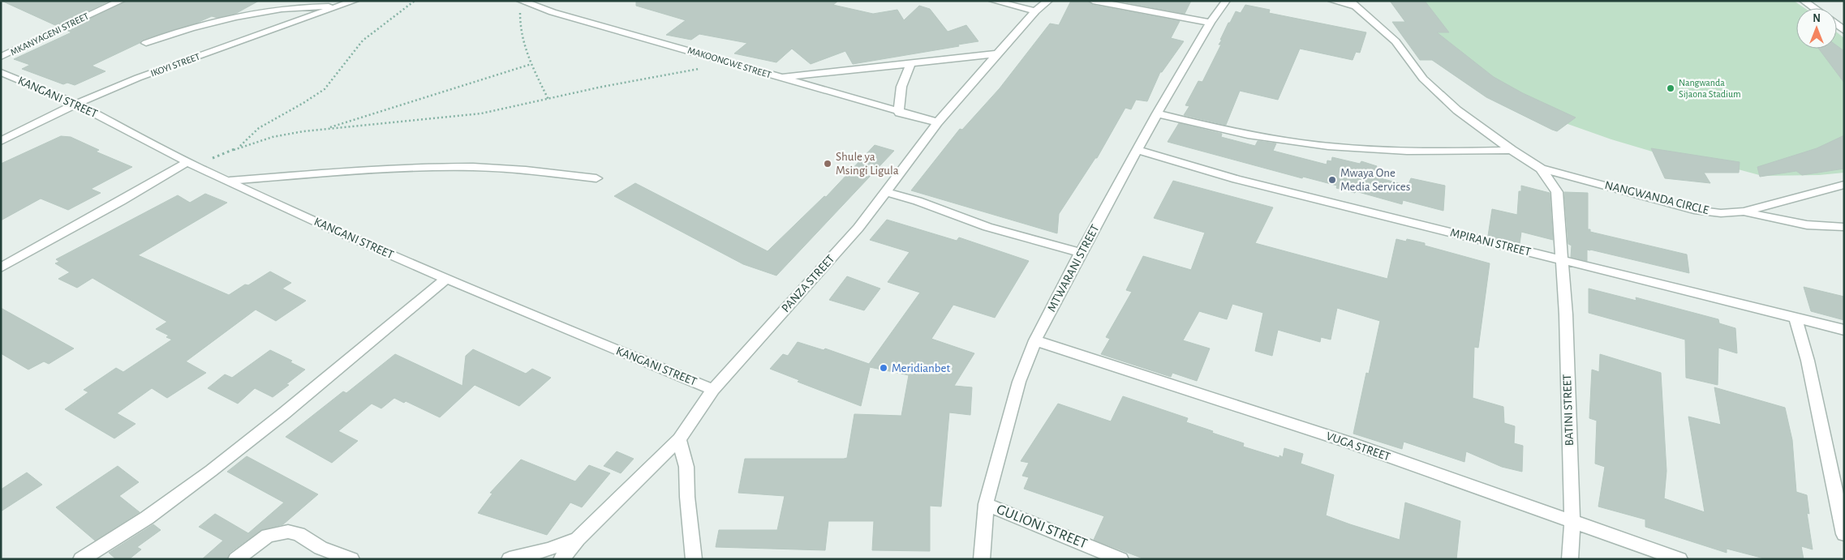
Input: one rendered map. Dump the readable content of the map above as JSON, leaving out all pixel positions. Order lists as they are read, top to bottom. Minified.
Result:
{"streets":{"street":["MKANYAGENI STREET","MAKOONGWE STREET","IKOYI STREET","KANGANI STREET","NANGWANDA CIRCLE","MPIRANI STREET","MTWARANI STREET","PANZA STREET","BATINI STREET","VUGA STREET","GULIONI STREET"]},"crossings":[["MAKOONGWE STREET","PANZA STREET"],["IKOYI STREET","KANGANI STREET"],["KANGANI STREET","PANZA STREET"],["NANGWANDA CIRCLE","MPIRANI STREET"],["NANGWANDA CIRCLE","BATINI STREET"],["MPIRANI STREET","MTWARANI STREET"],["MPIRANI STREET","BATINI STREET"],["MTWARANI STREET","VUGA STREET"],["MTWARANI STREET","GULIONI STREET"],["BATINI STREET","VUGA STREET"]],"places":["Nangwanda Sijaona Stadium","Shule ya Msingi Ligula","Mwaya One Media Services","Meridianbet"],"north":"top"}
